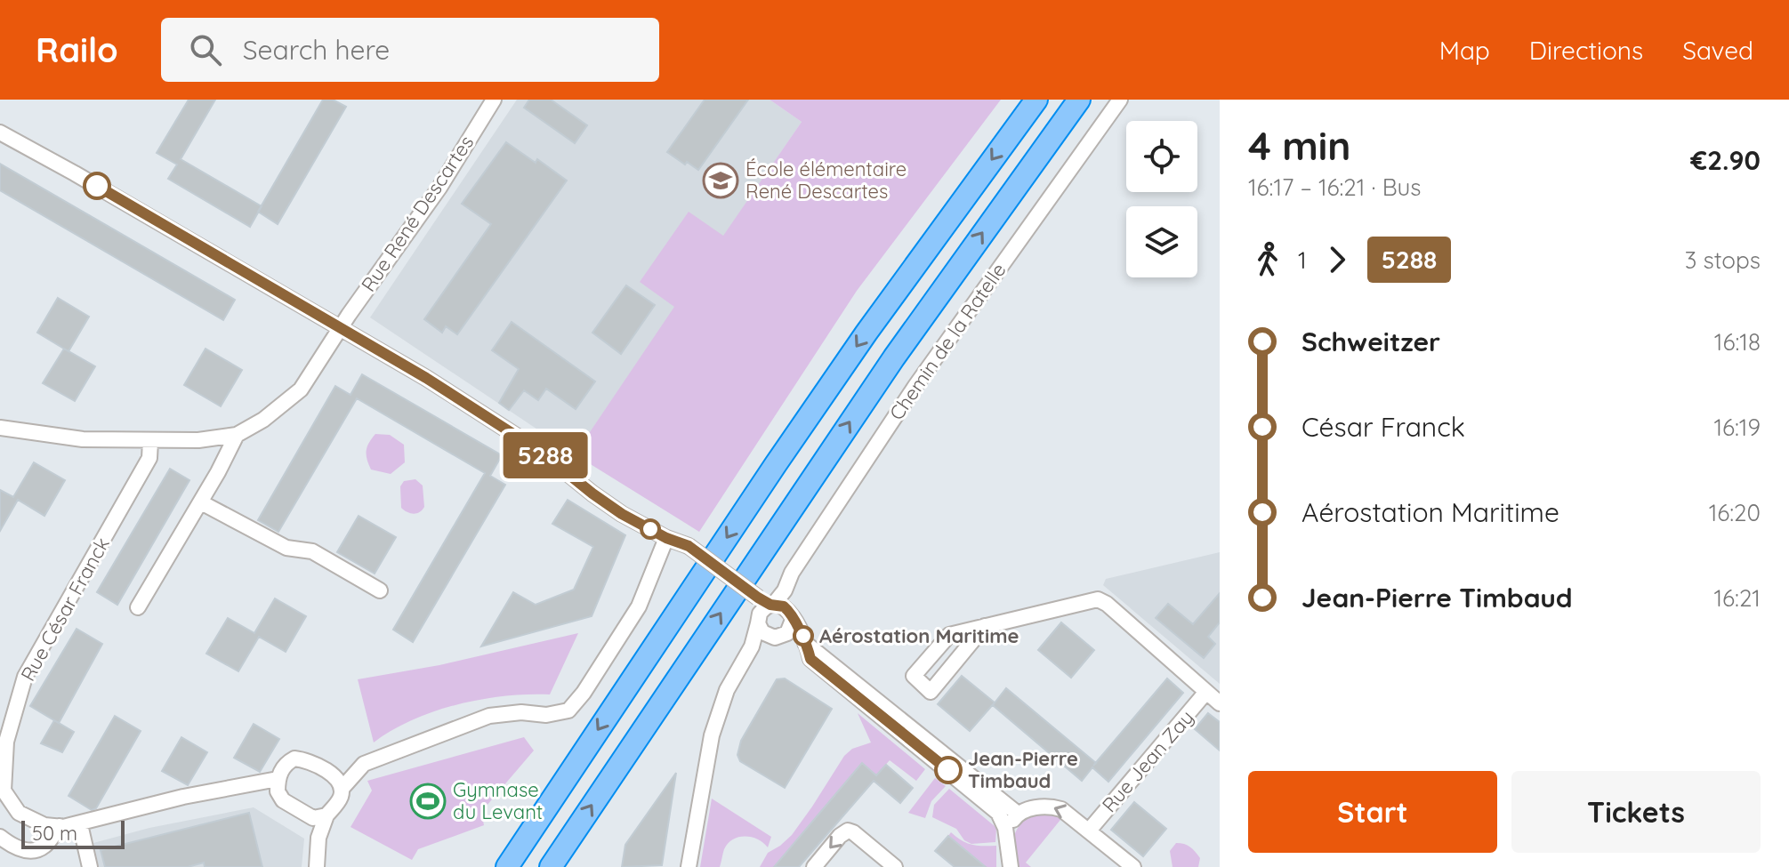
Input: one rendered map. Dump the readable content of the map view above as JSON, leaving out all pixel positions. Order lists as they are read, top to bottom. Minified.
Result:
{"streets":{"street":["Rue René Descartes","Chemin de la Ratelle","Rue César Franck","Rue Jean Zay"]},"places":{"school or university":["École élémentaire René Descartes"],"other":["Aérostation Maritime","Jean-Pierre Timbaud"],"sports":["Gymnase du Levant"]},"lines":["bus line 5288"],"scale_bar":"50 m","page":{"header":"Railo","search":"Search here","nav":["Map","Directions","Saved"],"on_map":"5288","heading":["4 min","16:17 – 16:21 · Bus","€2.90"],"legs":["1","5288","3 stops"],"list":[{"name":"Schweitzer","value":"16:18"},{"name":"César Franck","value":"16:19"},{"name":"Aérostation Maritime","value":"16:20"},{"name":"Jean-Pierre Timbaud","value":"16:21"}],"buttons":["Start","Tickets"],"scale":"50 m"}}
